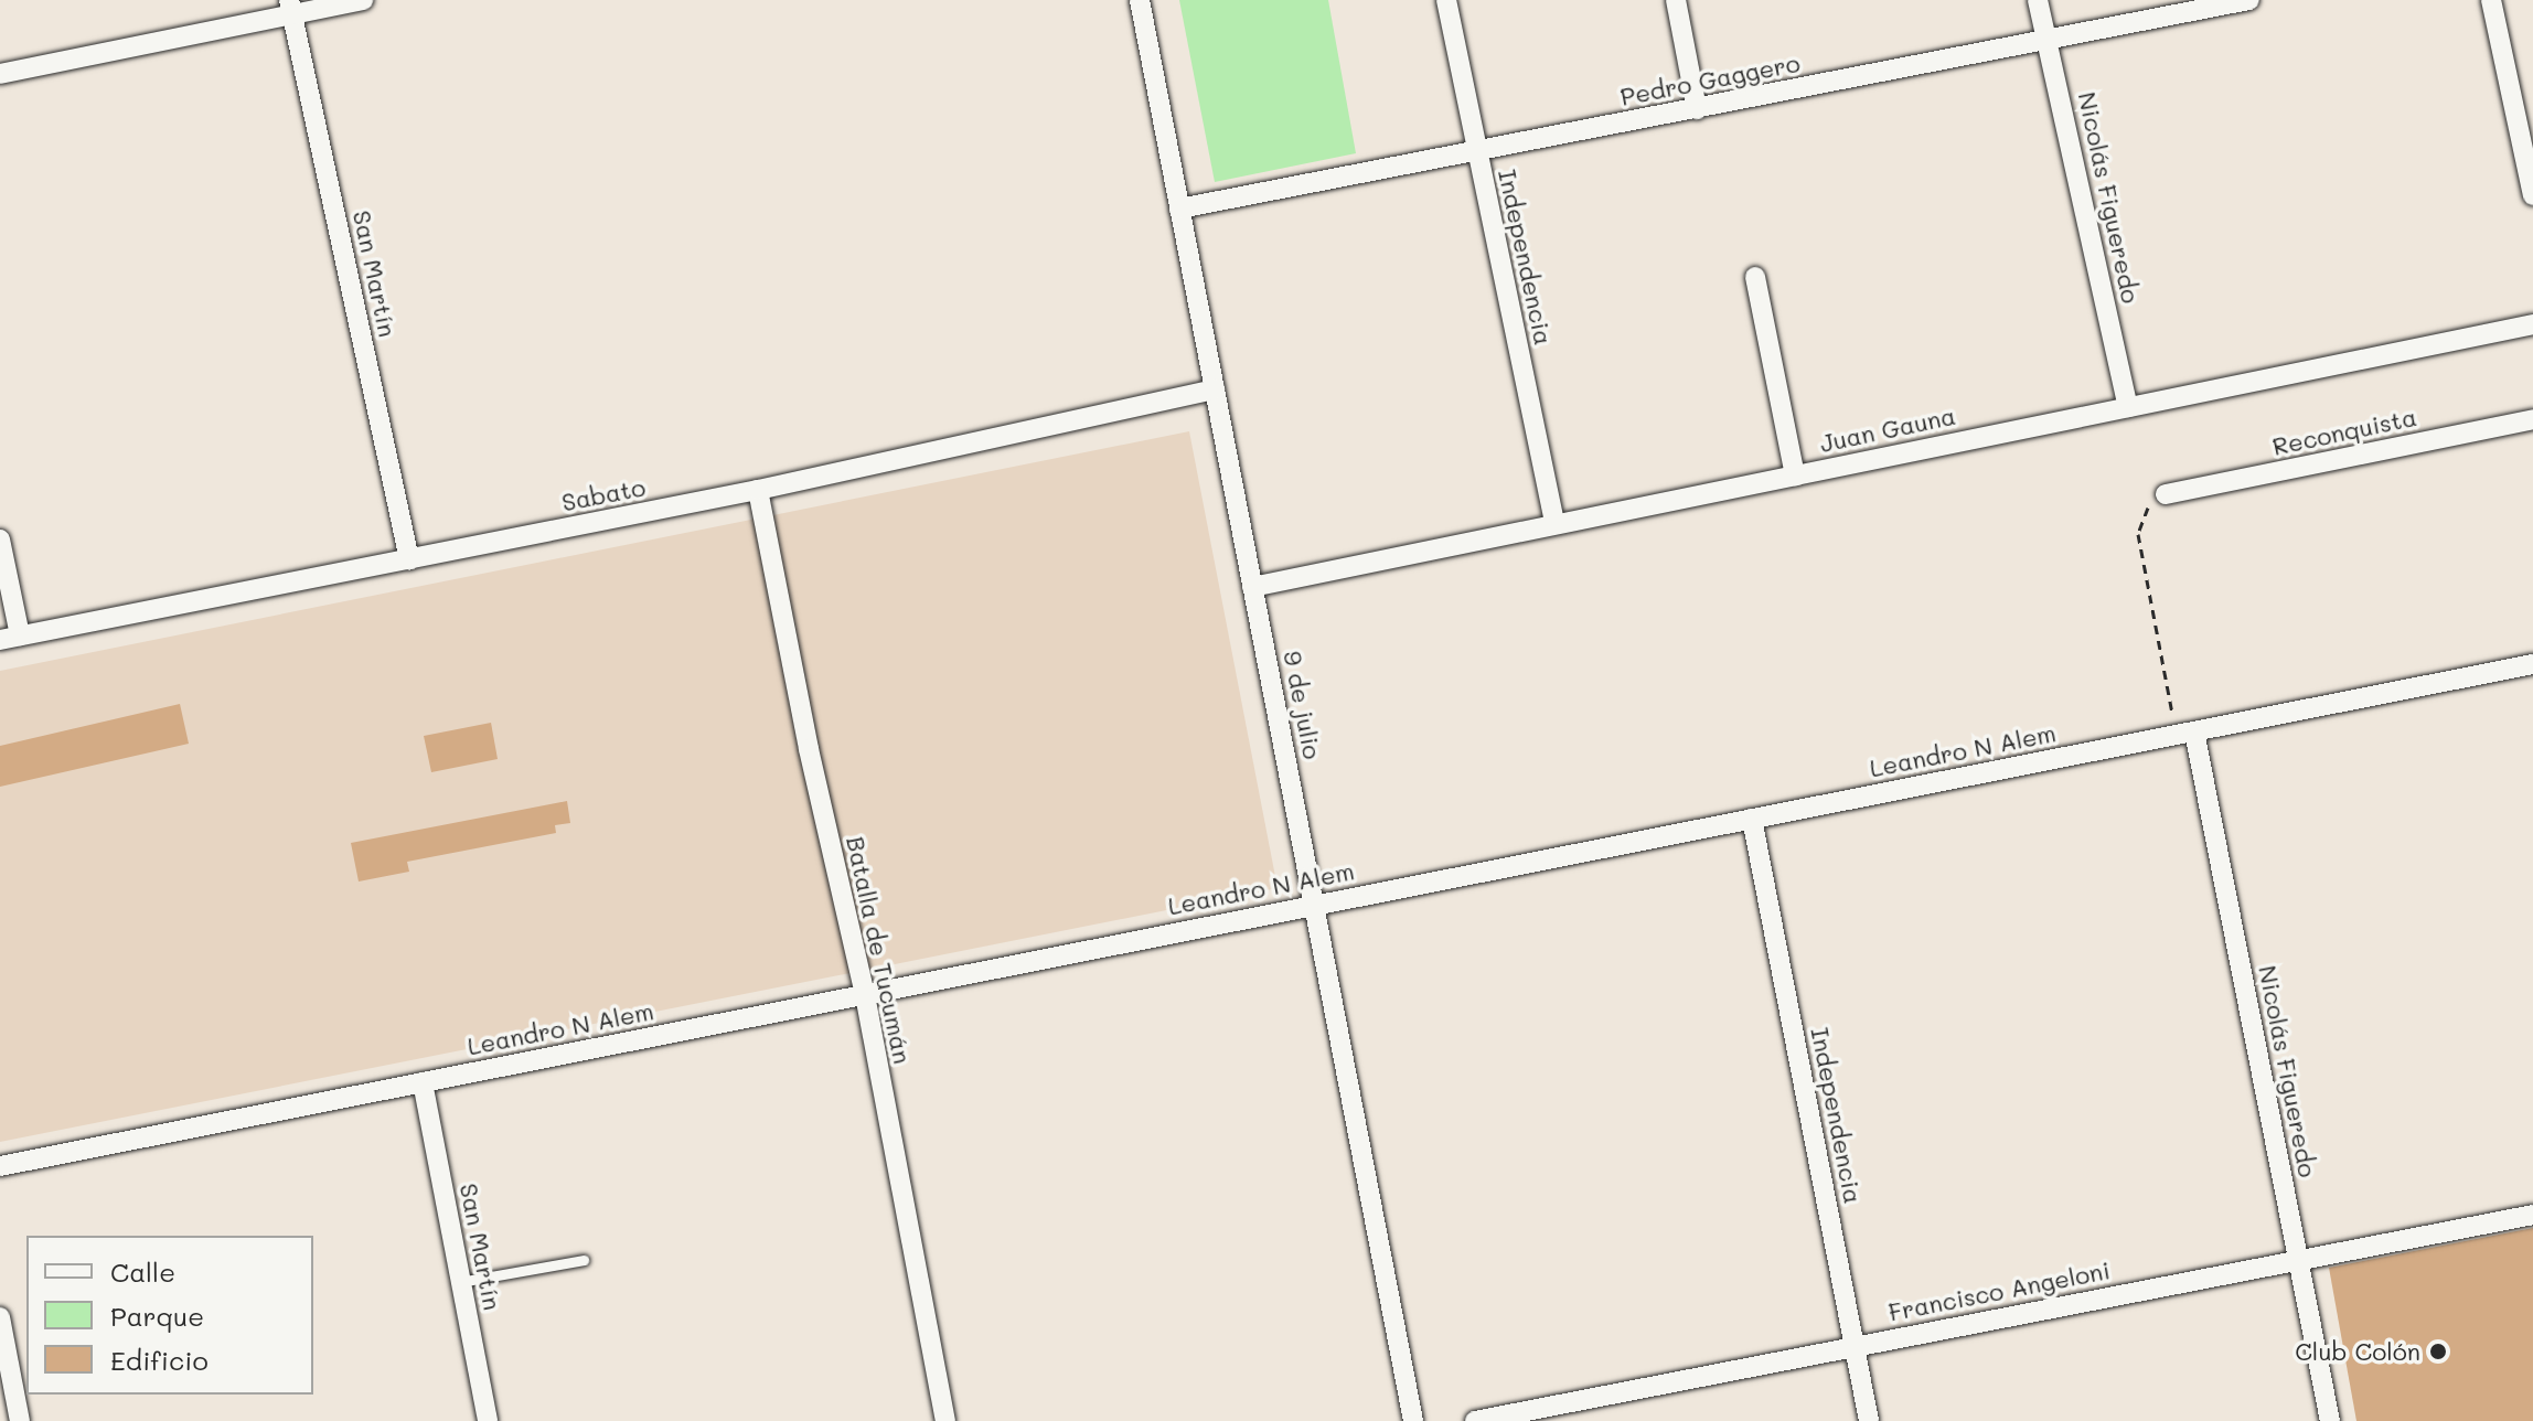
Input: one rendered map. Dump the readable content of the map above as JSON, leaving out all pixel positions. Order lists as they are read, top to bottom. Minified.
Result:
{"streets":{"street":["Pedro Gaggero","Nicolás Figueredo","Independencia","San Martín","Juan Gauna","Reconquista","Sabato","9 de julio","Leandro N Alem","Batalla de Tucumán","Francisco Angeloni"]},"crossings":[["Pedro Gaggero","Nicolás Figueredo"],["Pedro Gaggero","Independencia"],["Pedro Gaggero","9 de julio"],["Nicolás Figueredo","Juan Gauna"],["Nicolás Figueredo","Leandro N Alem"],["Nicolás Figueredo","Francisco Angeloni"],["Independencia","Juan Gauna"],["Independencia","Leandro N Alem"],["Independencia","Francisco Angeloni"],["San Martín","Sabato"],["San Martín","Leandro N Alem"],["Juan Gauna","9 de julio"],["Sabato","9 de julio"],["Sabato","Batalla de Tucumán"],["9 de julio","Leandro N Alem"],["Leandro N Alem","Batalla de Tucumán"]],"places":["Club Colón"],"legend":["Calle","Parque","Edificio"]}
